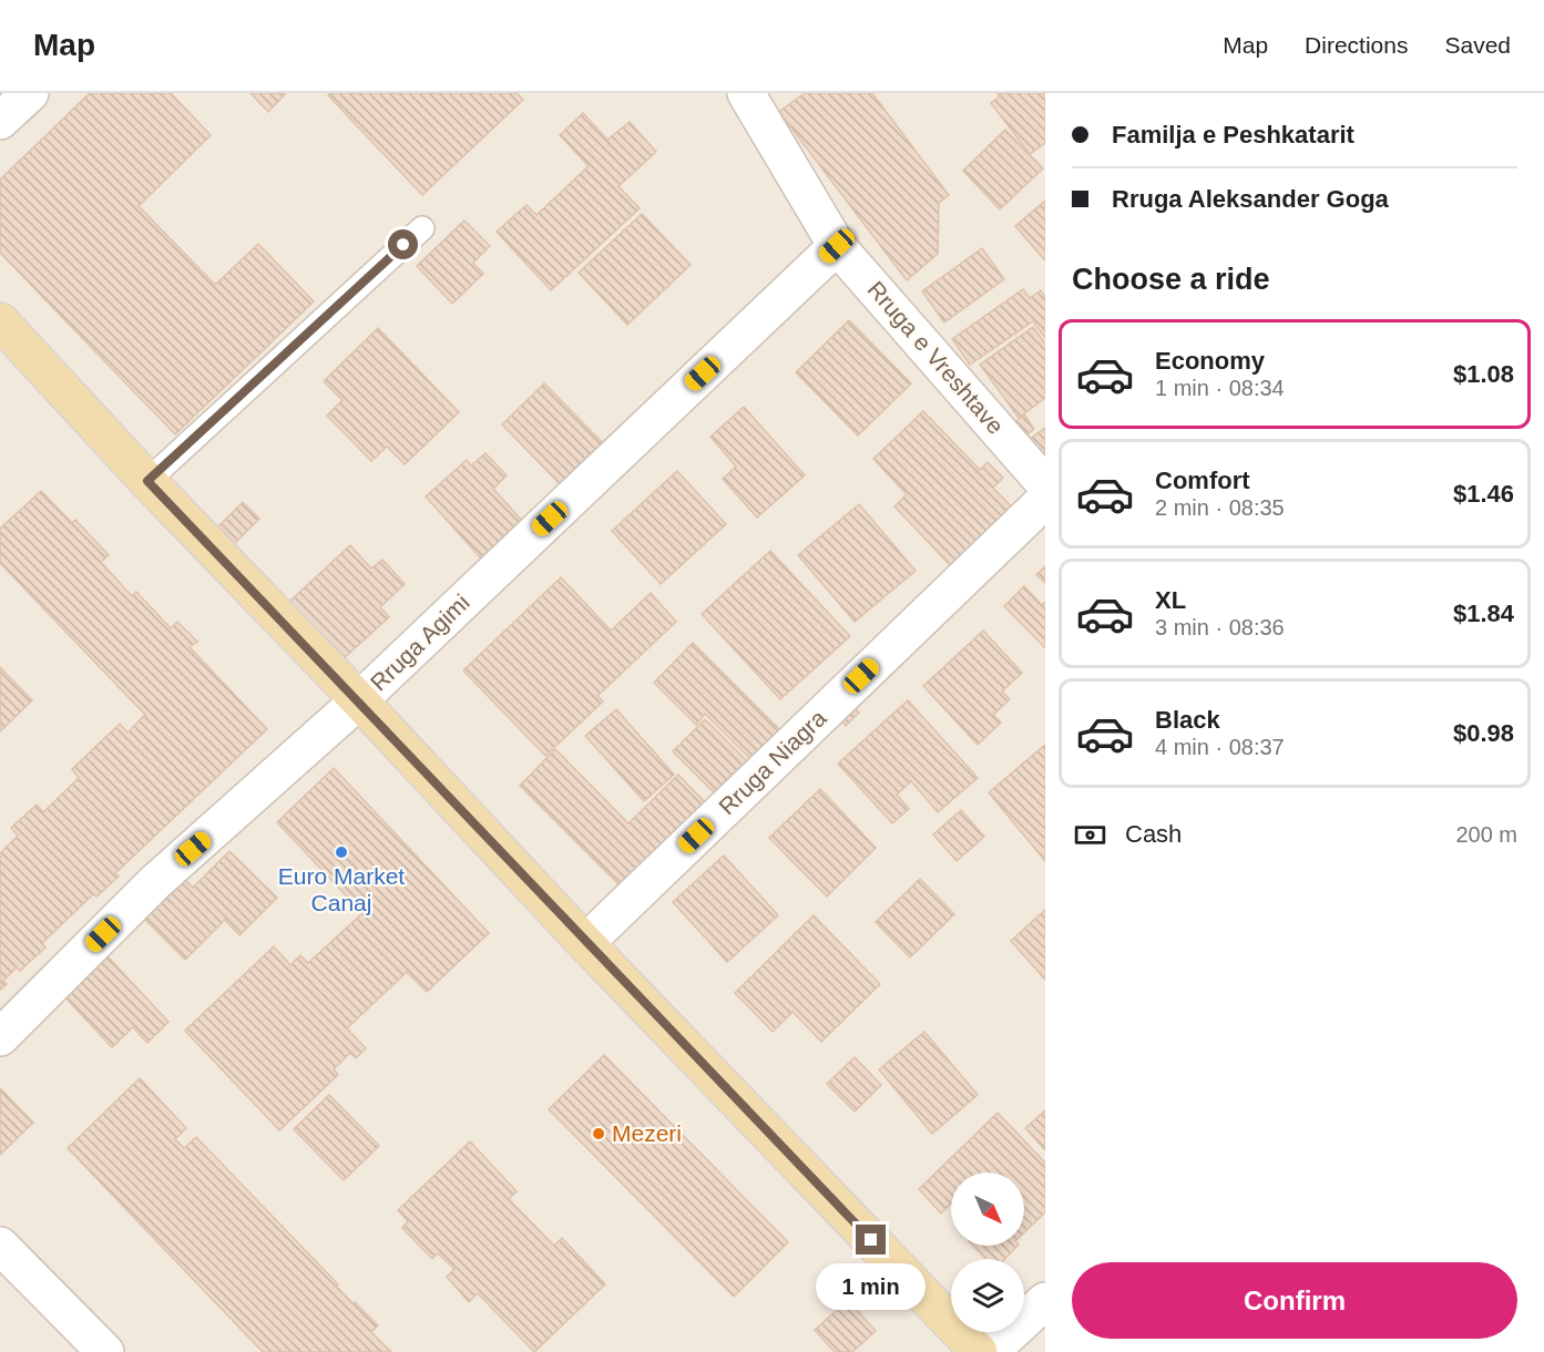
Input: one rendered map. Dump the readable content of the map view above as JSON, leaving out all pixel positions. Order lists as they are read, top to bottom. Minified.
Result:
{"streets":{"street":["Rruga e Vreshtave","Rruga Agimi","Rruga Niagra"]},"crossings":[["Rruga e Vreshtave","Rruga Agimi"]],"places":["Euro Market Canaj","Mezeri"],"north":"bottom right","page":{"header":"Map","nav":["Map","Directions","Saved"],"banner":["Familja e Peshkatarit","Rruga Aleksander Goga"],"heading":"Choose a ride","list":[{"name":"Economy","note":"1 min · 08:34","value":"$1.08"},{"name":"Comfort","note":"2 min · 08:35","value":"$1.46"},{"name":"XL","note":"3 min · 08:36","value":"$1.84"},{"name":"Black","note":"4 min · 08:37","value":"$0.98"}],"pay":["Cash","200 m"],"buttons":"Confirm","bubble":"1 min"}}
